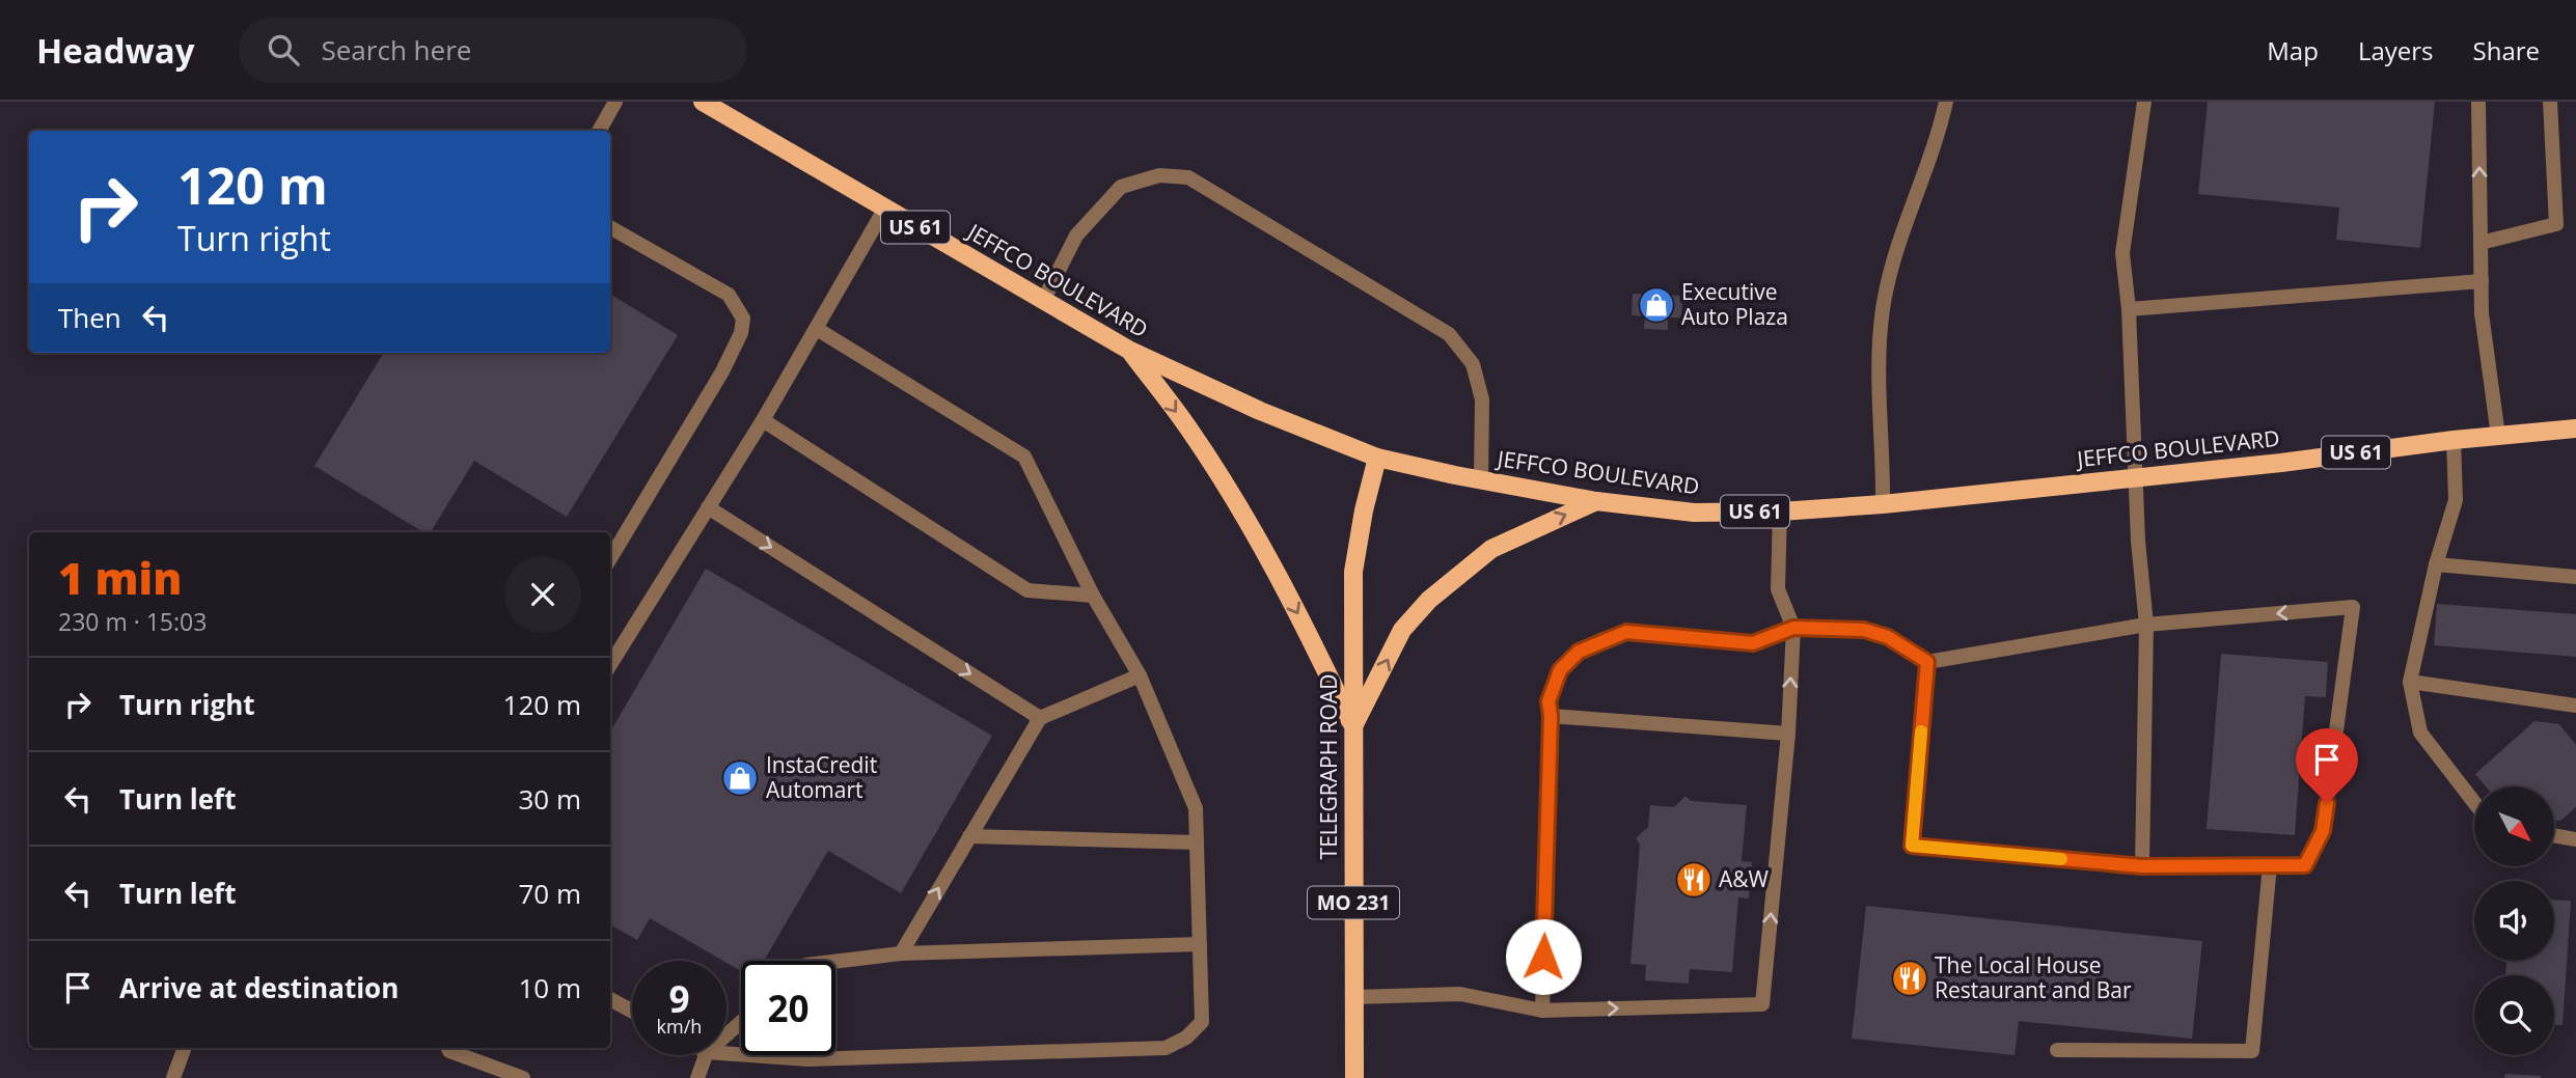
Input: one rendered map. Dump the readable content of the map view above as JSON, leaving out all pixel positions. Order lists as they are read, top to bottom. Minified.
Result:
{"streets":{"main road":["US 61","JEFFCO BOULEVARD","TELEGRAPH ROAD","MO 231"]},"crossings":[["JEFFCO BOULEVARD","TELEGRAPH ROAD"]],"places":{"shop":["Executive Auto Plaza","InstaCredit Automart"],"restaurant":["A&W","The Local House Restaurant and Bar"]},"north":"bottom right","page":{"header":"Headway","search":"Search here","nav":["Map","Layers","Share"],"turn":["120 m","Turn right"],"then":"Then","heading":["1 min","230 m · 15:03"],"list":[{"name":"Turn right","value":"120 m"},{"name":"Turn left","value":"30 m"},{"name":"Turn left","value":"70 m"},{"name":"Arrive at destination","value":"10 m"}],"speed":"9 km/h","limit":"20"}}
